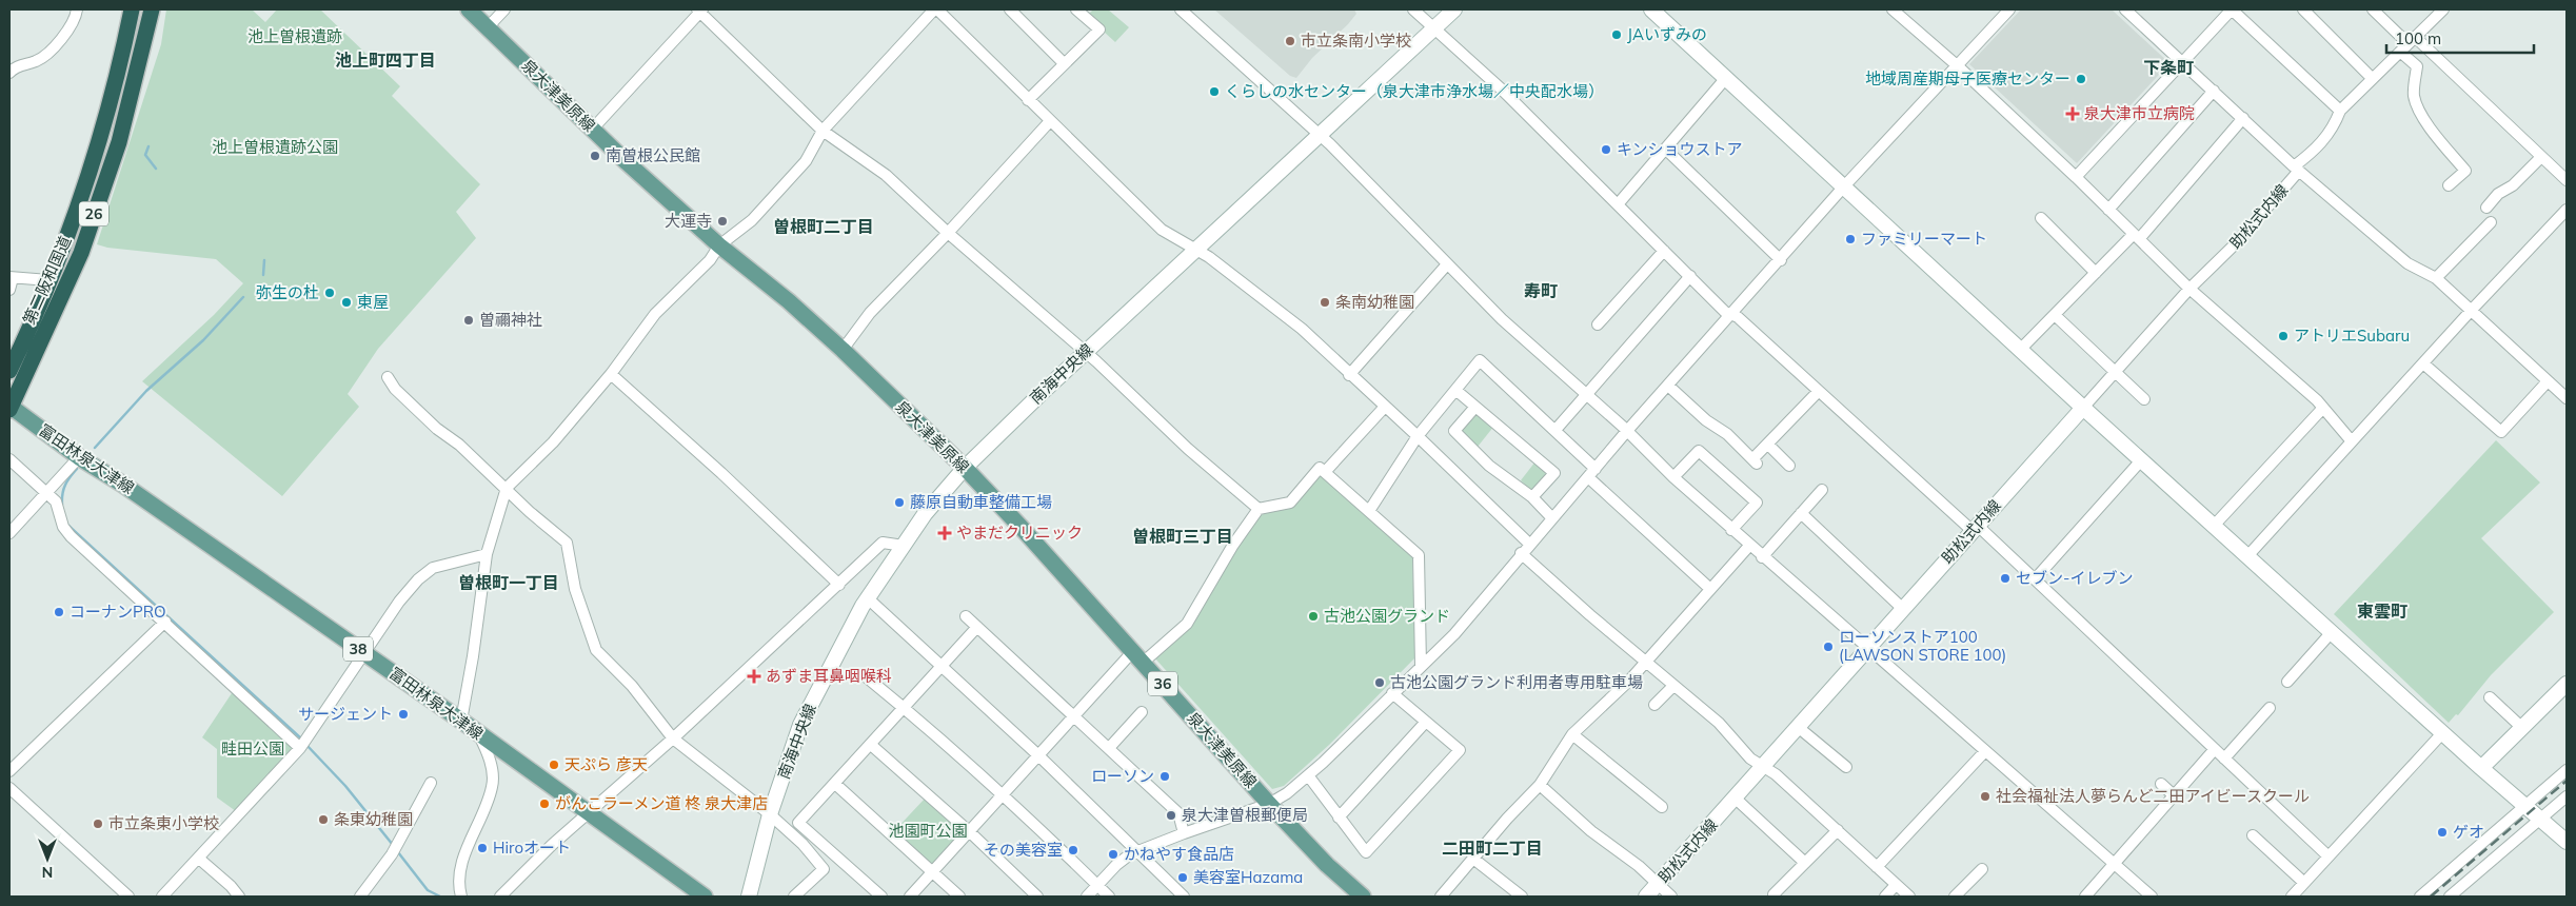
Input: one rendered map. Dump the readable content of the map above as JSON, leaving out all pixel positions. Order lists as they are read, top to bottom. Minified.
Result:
{"streets":{"highway":["26","第二阪和国道"],"main road":["泉大津美原線","富田林泉大津線","38","36"],"street":["助松式内線","南海中央線"]},"crossings":[["泉大津美原線","南海中央線"],["第二阪和国道","富田林泉大津線"]],"districts":["池上町四丁目","下条町","曽根町二丁目","寿町","曽根町三丁目","曽根町一丁目","東雲町","二田町二丁目"],"parks":["池上曽根遺跡","池上曽根遺跡公園","畦田公園","池園町公園"],"places":{"other":["JAいずみの","市立条南小学校","地域周産期母子医療センター","くらしの水センター（泉大津市浄水場／中央配水場）","キンショウストア","南曽根公民館","大運寺","ファミリーマート","弥生の杜","東屋","条南幼稚園","曽禰神社","アトリエSubaru","藤原自動車整備工場","セブン-イレブン","コーナンPRO","古池公園グランド","ローソンストア100 (LAWSON STORE 100)","古池公園グランド利用者専用駐車場","サージェント","天ぷら 彦天","ローソン","社会福祉法人夢らんど二田アイビースクール","がんこラーメン道 柊 泉大津店","泉大津曽根郵便局","条東幼稚園","市立条東小学校","ゲオ","Hiroオート","その美容室","かねやす食品店","美容室Hazama"],"health":["泉大津市立病院","やまだクリニック","あずま耳鼻咽喉科"]},"scale_bar":"100 m","north":"bottom"}
